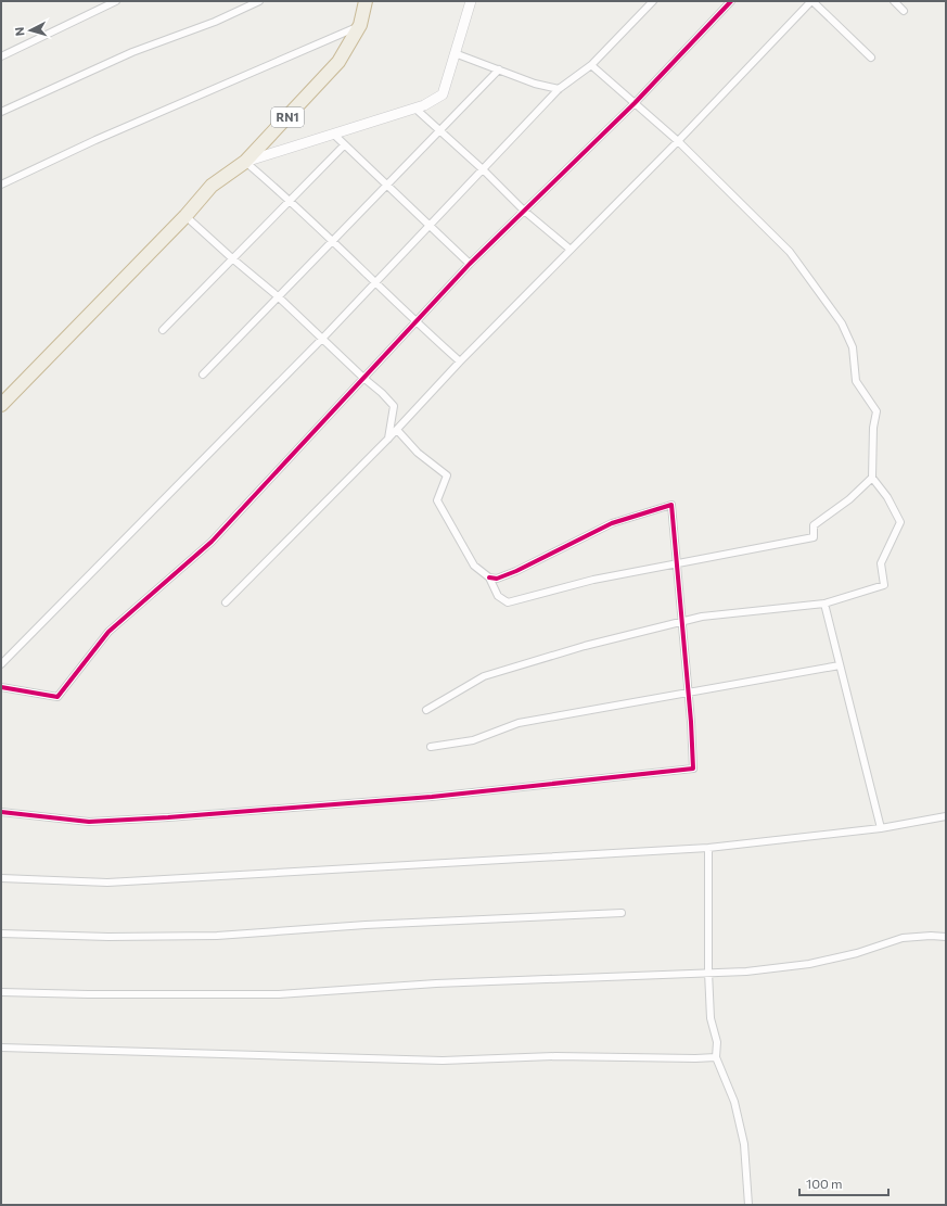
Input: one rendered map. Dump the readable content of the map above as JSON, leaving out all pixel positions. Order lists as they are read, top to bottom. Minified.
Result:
{"streets":{"highway":["RN1"]},"scale_bar":"100 m","north":"left"}
